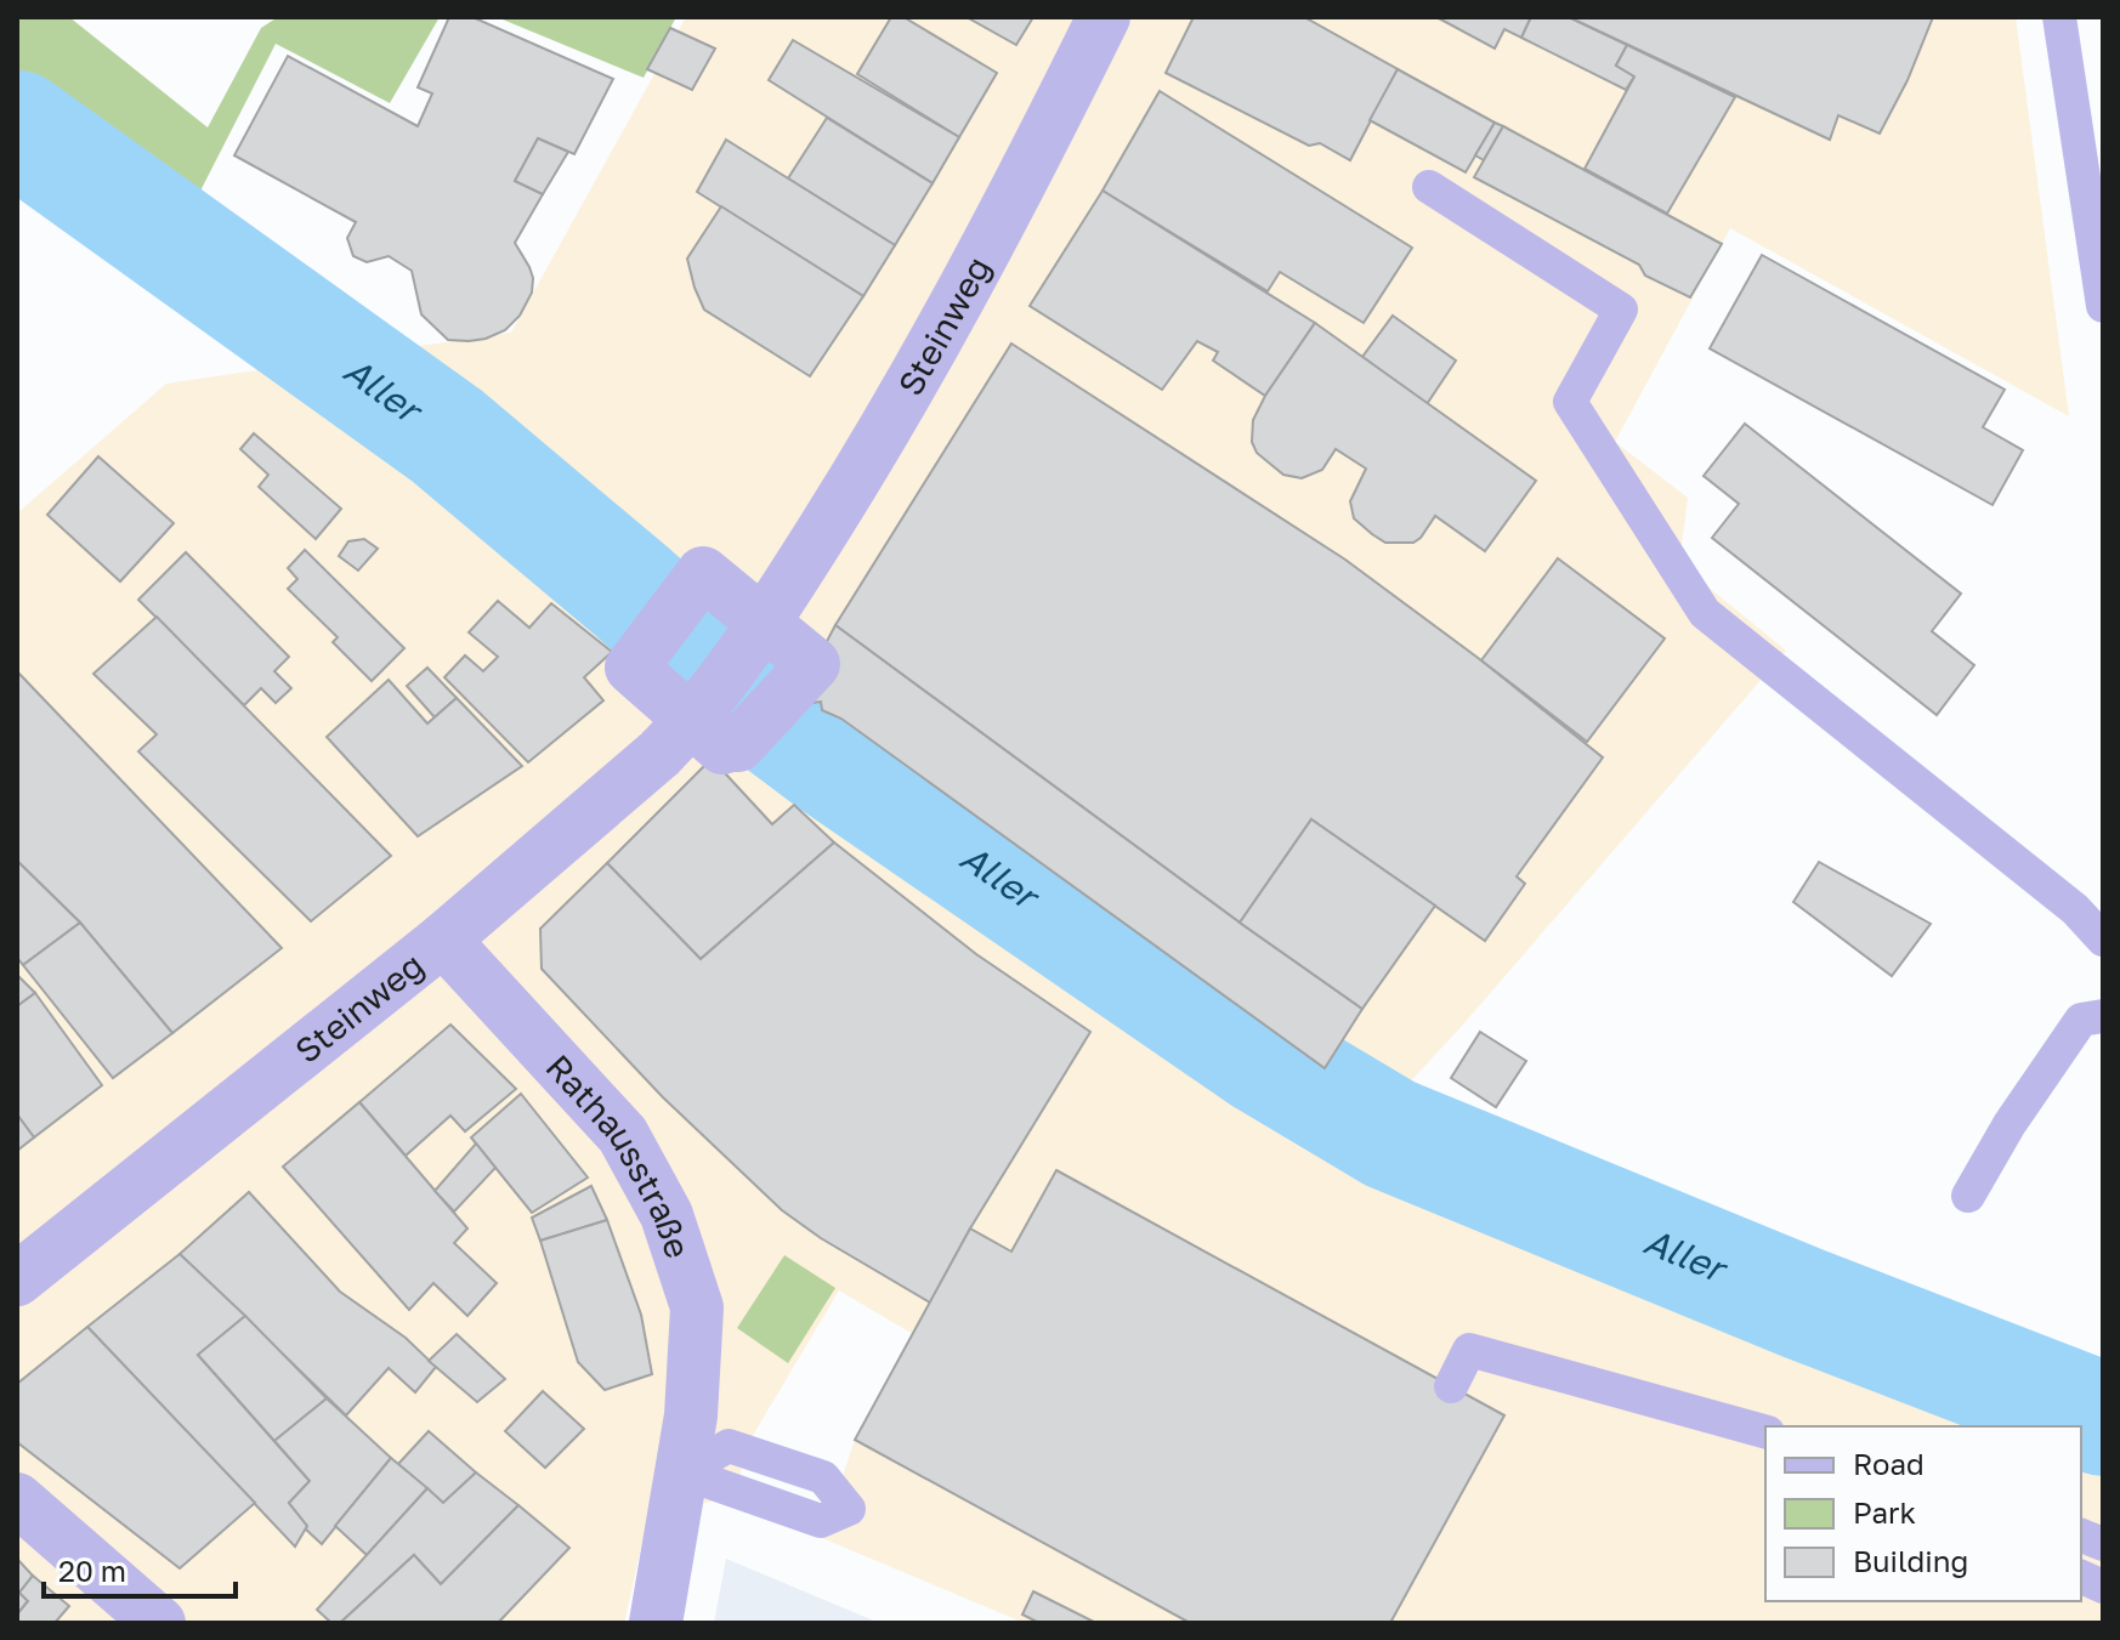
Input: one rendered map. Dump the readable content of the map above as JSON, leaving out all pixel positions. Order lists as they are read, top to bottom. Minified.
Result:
{"streets":{"street":["Steinweg","Rathausstraße"]},"crossings":[["Steinweg","Rathausstraße"]],"water":["Aller"],"legend":["Road","Park","Building"],"scale_bar":"20 m"}
